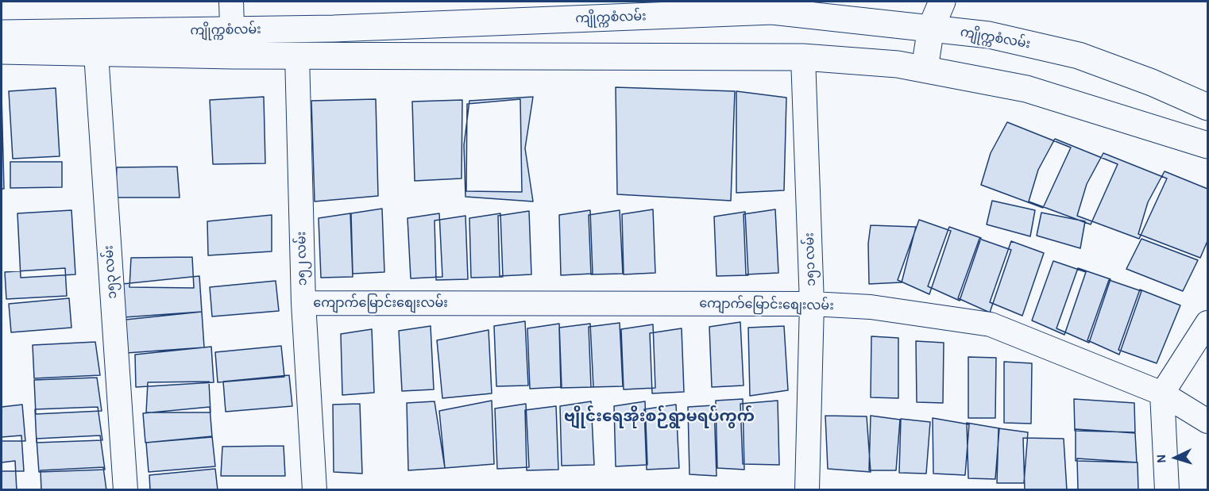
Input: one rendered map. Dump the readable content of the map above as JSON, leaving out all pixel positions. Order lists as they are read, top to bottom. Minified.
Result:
{"streets":{"main road":["ကျိုက္ကစံလမ်း"],"street":["၁၅၂ လမ်း","၁၅၁ လမ်း","၁၅၃ လမ်း","ကျောက်မြောင်းစျေးလမ်း"]},"crossings":[["ကျိုက္ကစံလမ်း","၁၅၂ လမ်း"],["ကျိုက္ကစံလမ်း","၁၅၁ လမ်း"],["ကျိုက္ကစံလမ်း","၁၅၃ လမ်း"],["၁၅၂ လမ်း","ကျောက်မြောင်းစျေးလမ်း"],["၁၅၁ လမ်း","ကျောက်မြောင်းစျေးလမ်း"]],"districts":["ဗျိုင်းရေအိုးစဉ်ရွာမရပ်ကွက်"],"north":"left"}
